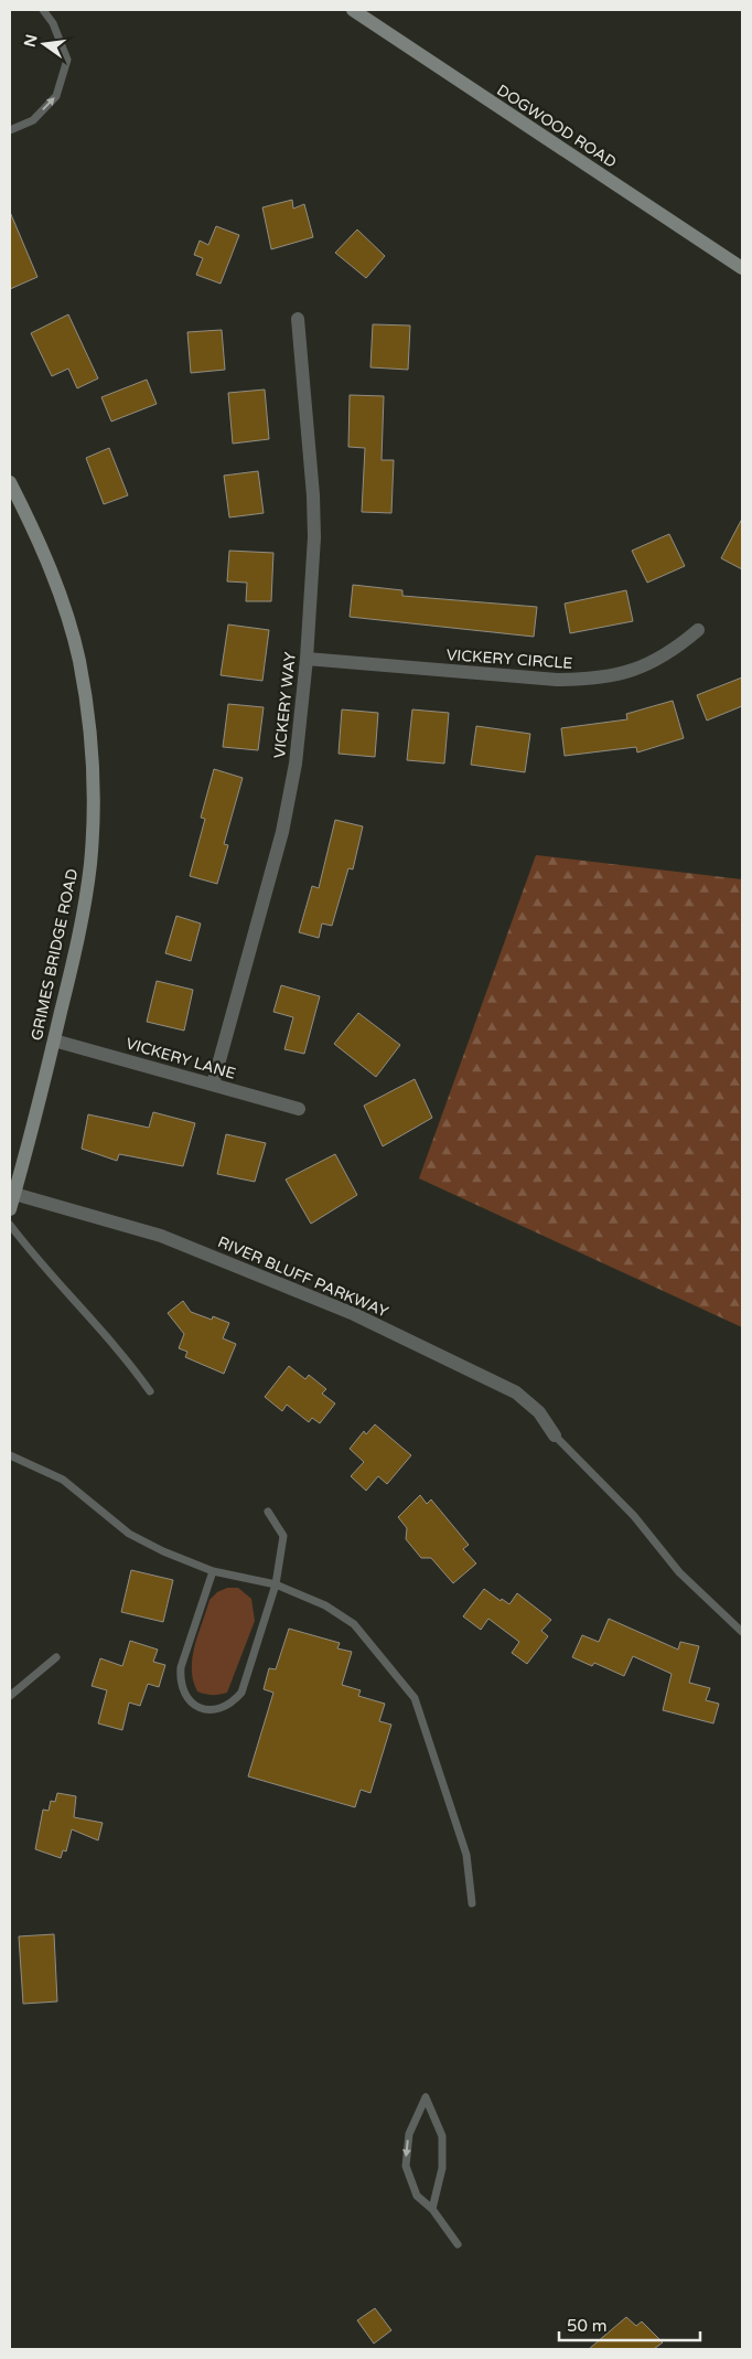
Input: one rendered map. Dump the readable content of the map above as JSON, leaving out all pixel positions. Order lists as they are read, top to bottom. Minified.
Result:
{"streets":{"street":["DOGWOOD ROAD","VICKERY CIRCLE","VICKERY WAY","GRIMES BRIDGE ROAD","VICKERY LANE","RIVER BLUFF PARKWAY"]},"crossings":[["VICKERY CIRCLE","VICKERY WAY"],["VICKERY WAY","VICKERY LANE"],["GRIMES BRIDGE ROAD","VICKERY LANE"],["GRIMES BRIDGE ROAD","RIVER BLUFF PARKWAY"]],"scale_bar":"50 m","north":"left"}
